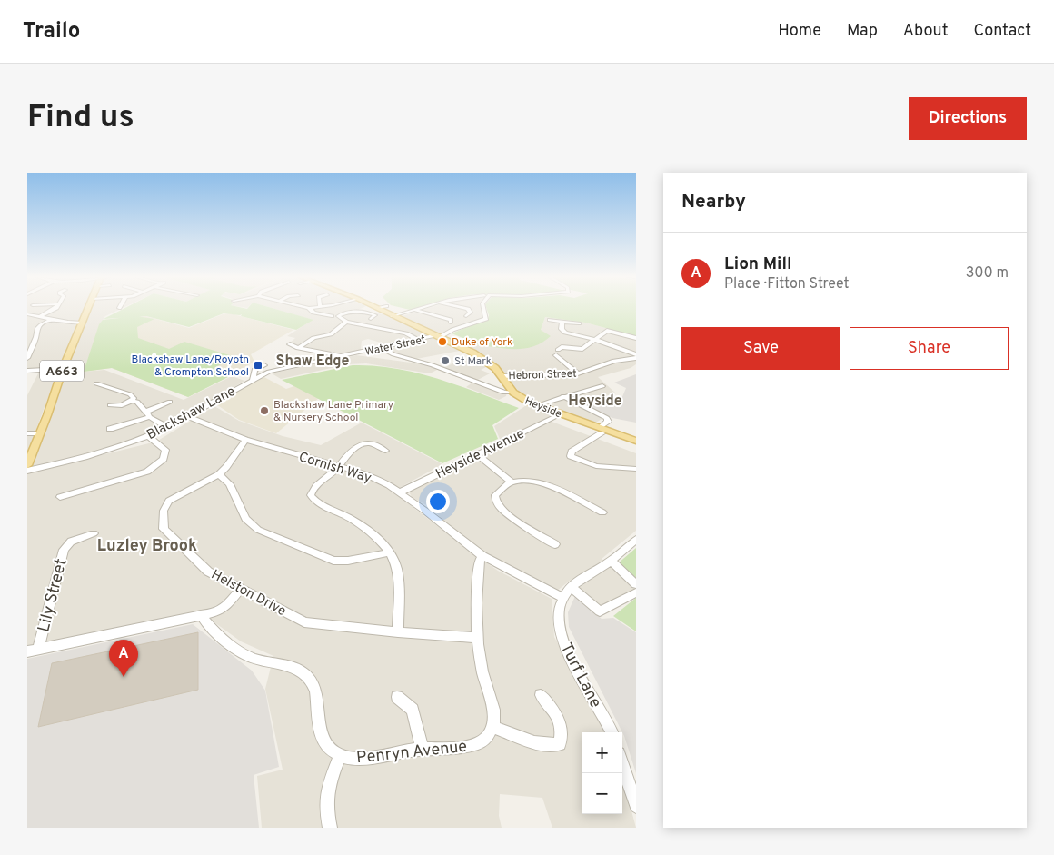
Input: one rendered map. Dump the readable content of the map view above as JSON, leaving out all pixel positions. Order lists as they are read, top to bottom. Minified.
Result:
{"streets":{"main road":["A663","Heyside"],"street":["Water Street","Hebron Street","Blackshaw Lane","Heyside Avenue","Cornish Way","Helston Drive","Lily Street","Turf Lane","Penryn Avenue"]},"crossings":[["Water Street","Heyside"],["Water Street","Blackshaw Lane"],["Hebron Street","Heyside"],["Heyside","Heyside Avenue"],["Blackshaw Lane","Cornish Way"],["Heyside Avenue","Cornish Way"],["Cornish Way","Helston Drive"],["Cornish Way","Turf Lane"]],"districts":["Shaw Edge","Heyside","Luzley Brook"],"places":{"other":["Duke of York","St Mark","Blackshaw Lane Primary & Nursery School"],"transit":["Blackshaw Lane/Royotn & Crompton School"]},"page":{"header":"Trailo","nav":["Home","Map","About","Contact"],"buttons":["Directions",["Save","Share"]],"title":"Find us","heading":"Nearby","list":[{"mark":"A","name":"Lion Mill","note":"Place · Fitton Street","value":"300 m"}],"pins":"A","map_buttons":["+","−"]}}
